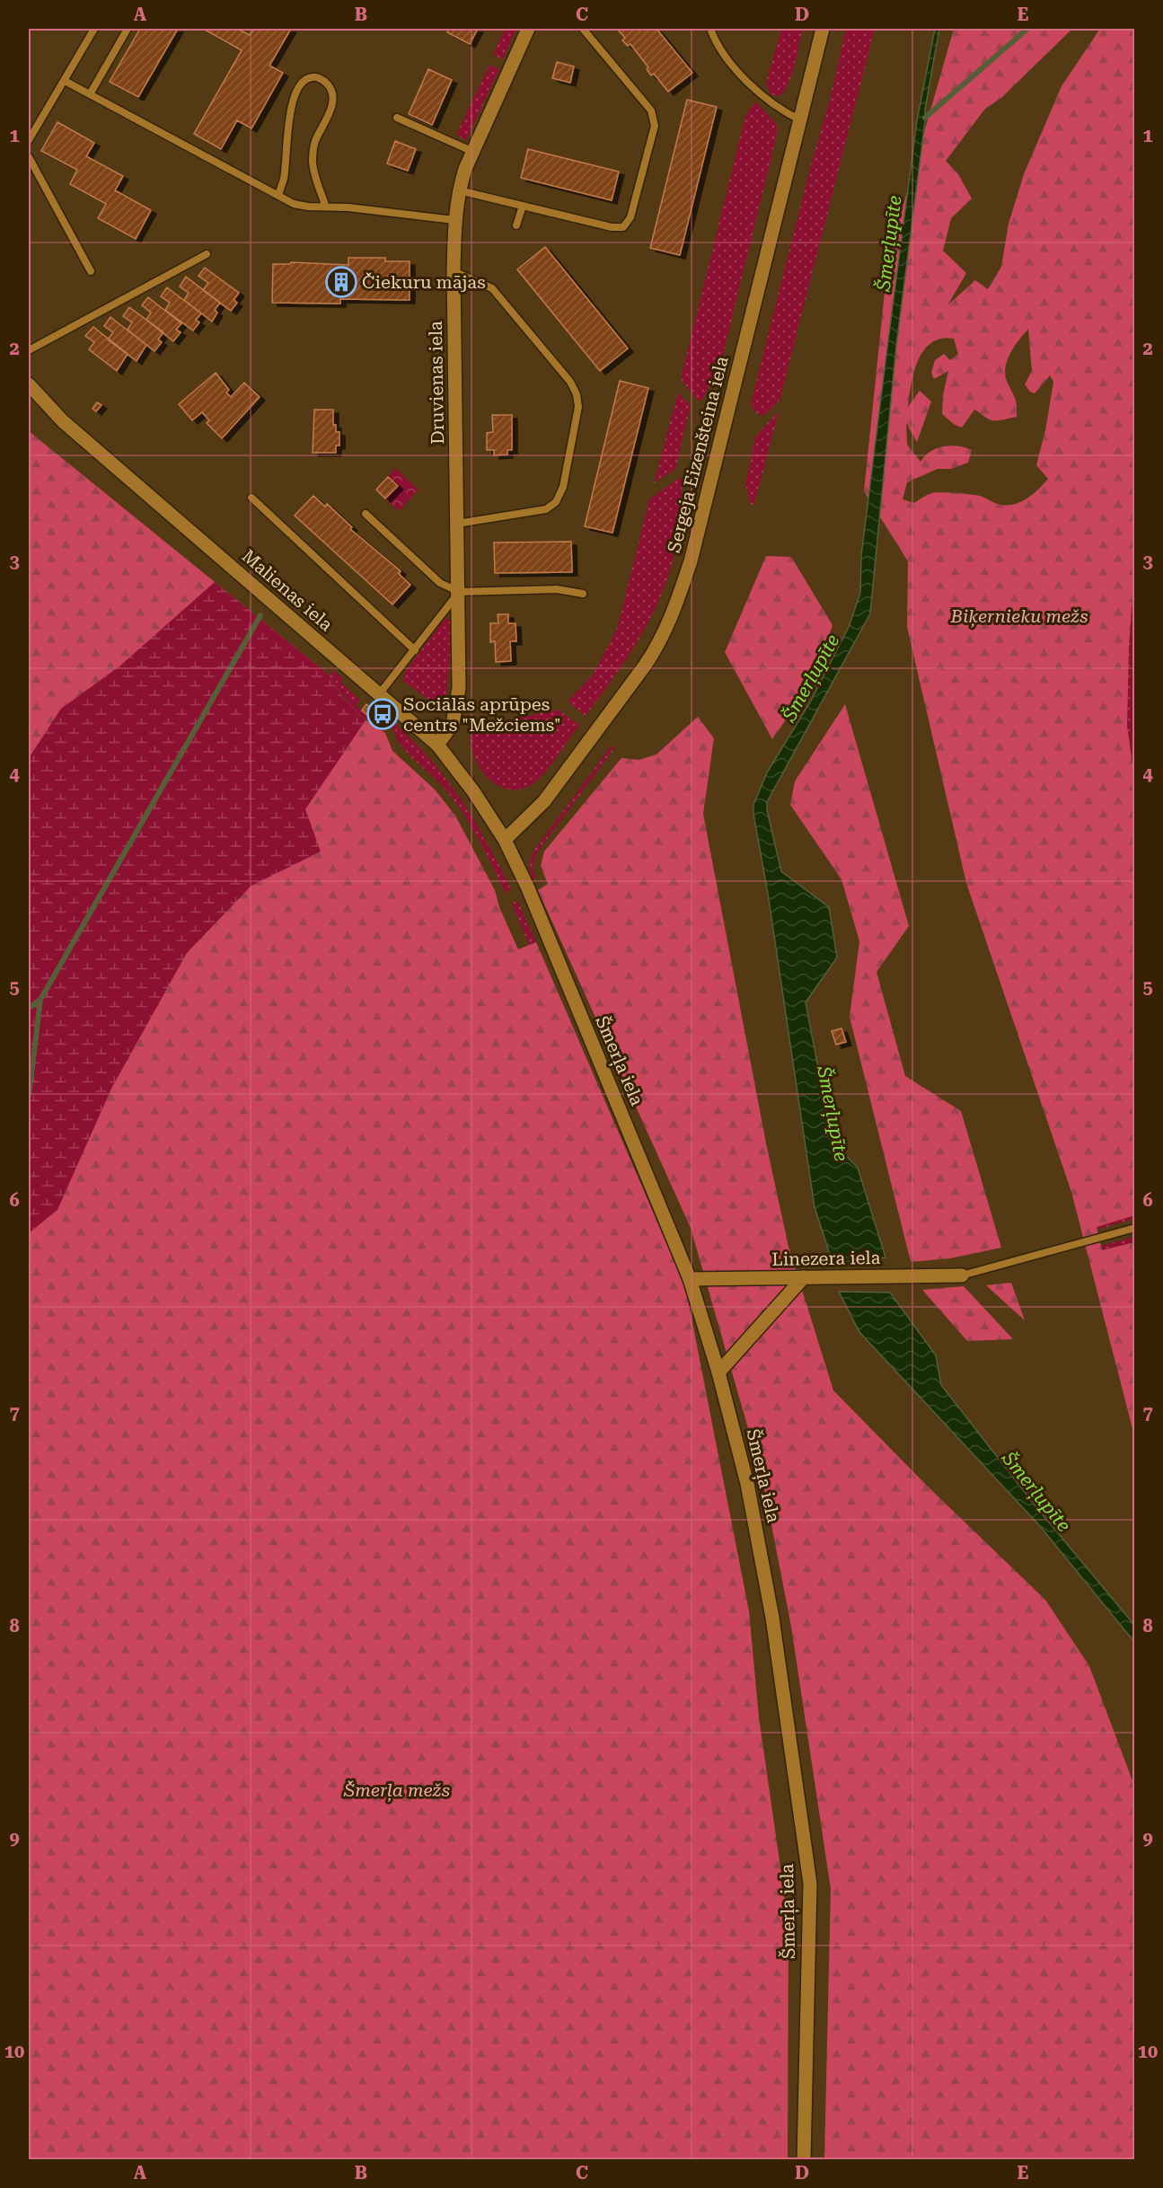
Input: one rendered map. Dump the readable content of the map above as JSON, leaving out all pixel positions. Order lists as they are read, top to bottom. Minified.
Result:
{"streets":{"street":["Druvienas iela","Sergeja Eizenšteina iela","Malienas iela","Šmerļa iela","Linezera iela"]},"crossings":[["Druvienas iela","Malienas iela"],["Sergeja Eizenšteina iela","Malienas iela"],["Sergeja Eizenšteina iela","Šmerļa iela"],["Malienas iela","Šmerļa iela"],["Šmerļa iela","Linezera iela"]],"water":["Šmerļupīte"],"parks":["Biķernieku mežs","Šmerļa mežs"],"places":{"building":["Čiekuru mājas"],"bus stop":["Sociālās aprūpes centrs \"Mežciems\""]},"grid":{"columns":["A","B","C","D","E"],"rows":["1","2","3","4","5","6","7","8","9","10"]}}
